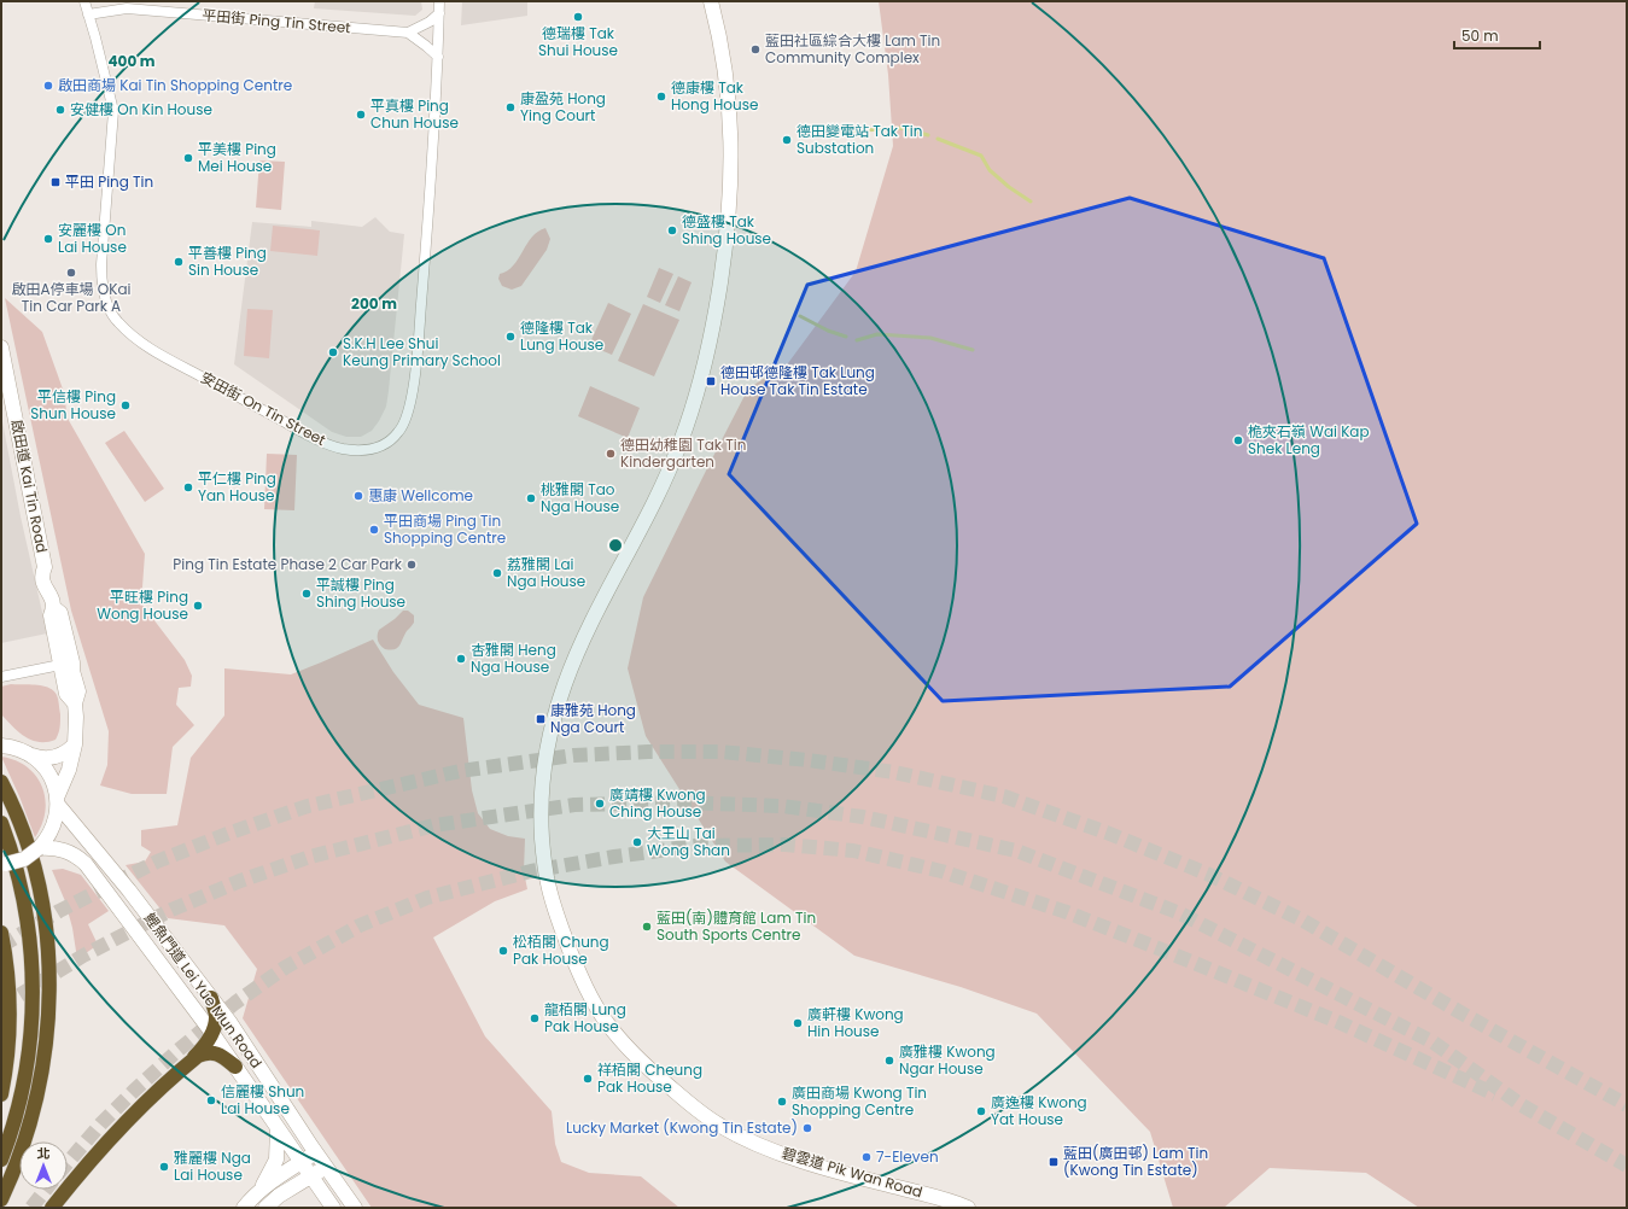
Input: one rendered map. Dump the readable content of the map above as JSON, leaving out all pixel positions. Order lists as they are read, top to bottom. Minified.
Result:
{"streets":{"main road":["啟田道 Kai Tin Road","鯉魚門道 Lei Yue Mun Road","碧雲道 Pik Wan Road"],"street":["平田街 Ping Tin Street","安田街 On Tin Street"]},"crossings":[["平田街 Ping Tin Street","安田街 On Tin Street"],["啟田道 Kai Tin Road","鯉魚門道 Lei Yue Mun Road"]],"places":{"other":["德瑞樓 Tak Shui House","藍田社區綜合大樓 Lam Tin Community Complex","啟田商場 Kai Tin Shopping Centre","德康樓 Tak Hong House","康盈苑 Hong Ying Court","安健樓 On Kin House","平真樓 Ping Chun House","德田變電站 Tak Tin Substation","平美樓 Ping Mei House","德盛樓 Tak Shing House","安麗樓 On Lai House","平善樓 Ping Sin House","啟田A停車場 OKai Tin Car Park A","德隆樓 Tak Lung House","S.K.H Lee Shui Keung Primary School","平信樓 Ping Shun House","桅夾石嶺 Wai Kap Shek Leng","德田幼稚園 Tak Tin Kindergarten","平仁樓 Ping Yan House","惠康 Wellcome","桃雅閣 Tao Nga House","平田商場 Ping Tin Shopping Centre","Ping Tin Estate Phase 2 Car Park","荔雅閣 Lai Nga House","平誠樓 Ping Shing House","平旺樓 Ping Wong House","杏雅閣 Heng Nga House","廣靖樓 Kwong Ching House","大王山 Tai Wong Shan","藍田(南)體育館 Lam Tin South Sports Centre","松栢閣 Chung Pak House","龍栢閣 Lung Pak House","廣軒樓 Kwong Hin House","廣雅樓 Kwong Ngar House","祥栢閣 Cheung Pak House","信麗樓 Shun Lai House","廣田商場 Kwong Tin Shopping Centre","廣逸樓 Kwong Yat House","Lucky Market (Kwong Tin Estate)","7-Eleven","雅麗樓 Nga Lai House"],"transit":["平田 Ping Tin","德田邨德隆樓 Tak Lung House Tak Tin Estate","康雅苑 Hong Nga Court","藍田(廣田邨) Lam Tin (Kwong Tin Estate)"]},"scale_bar":"50 m","north":"top","rings":["400 m","200 m"]}
